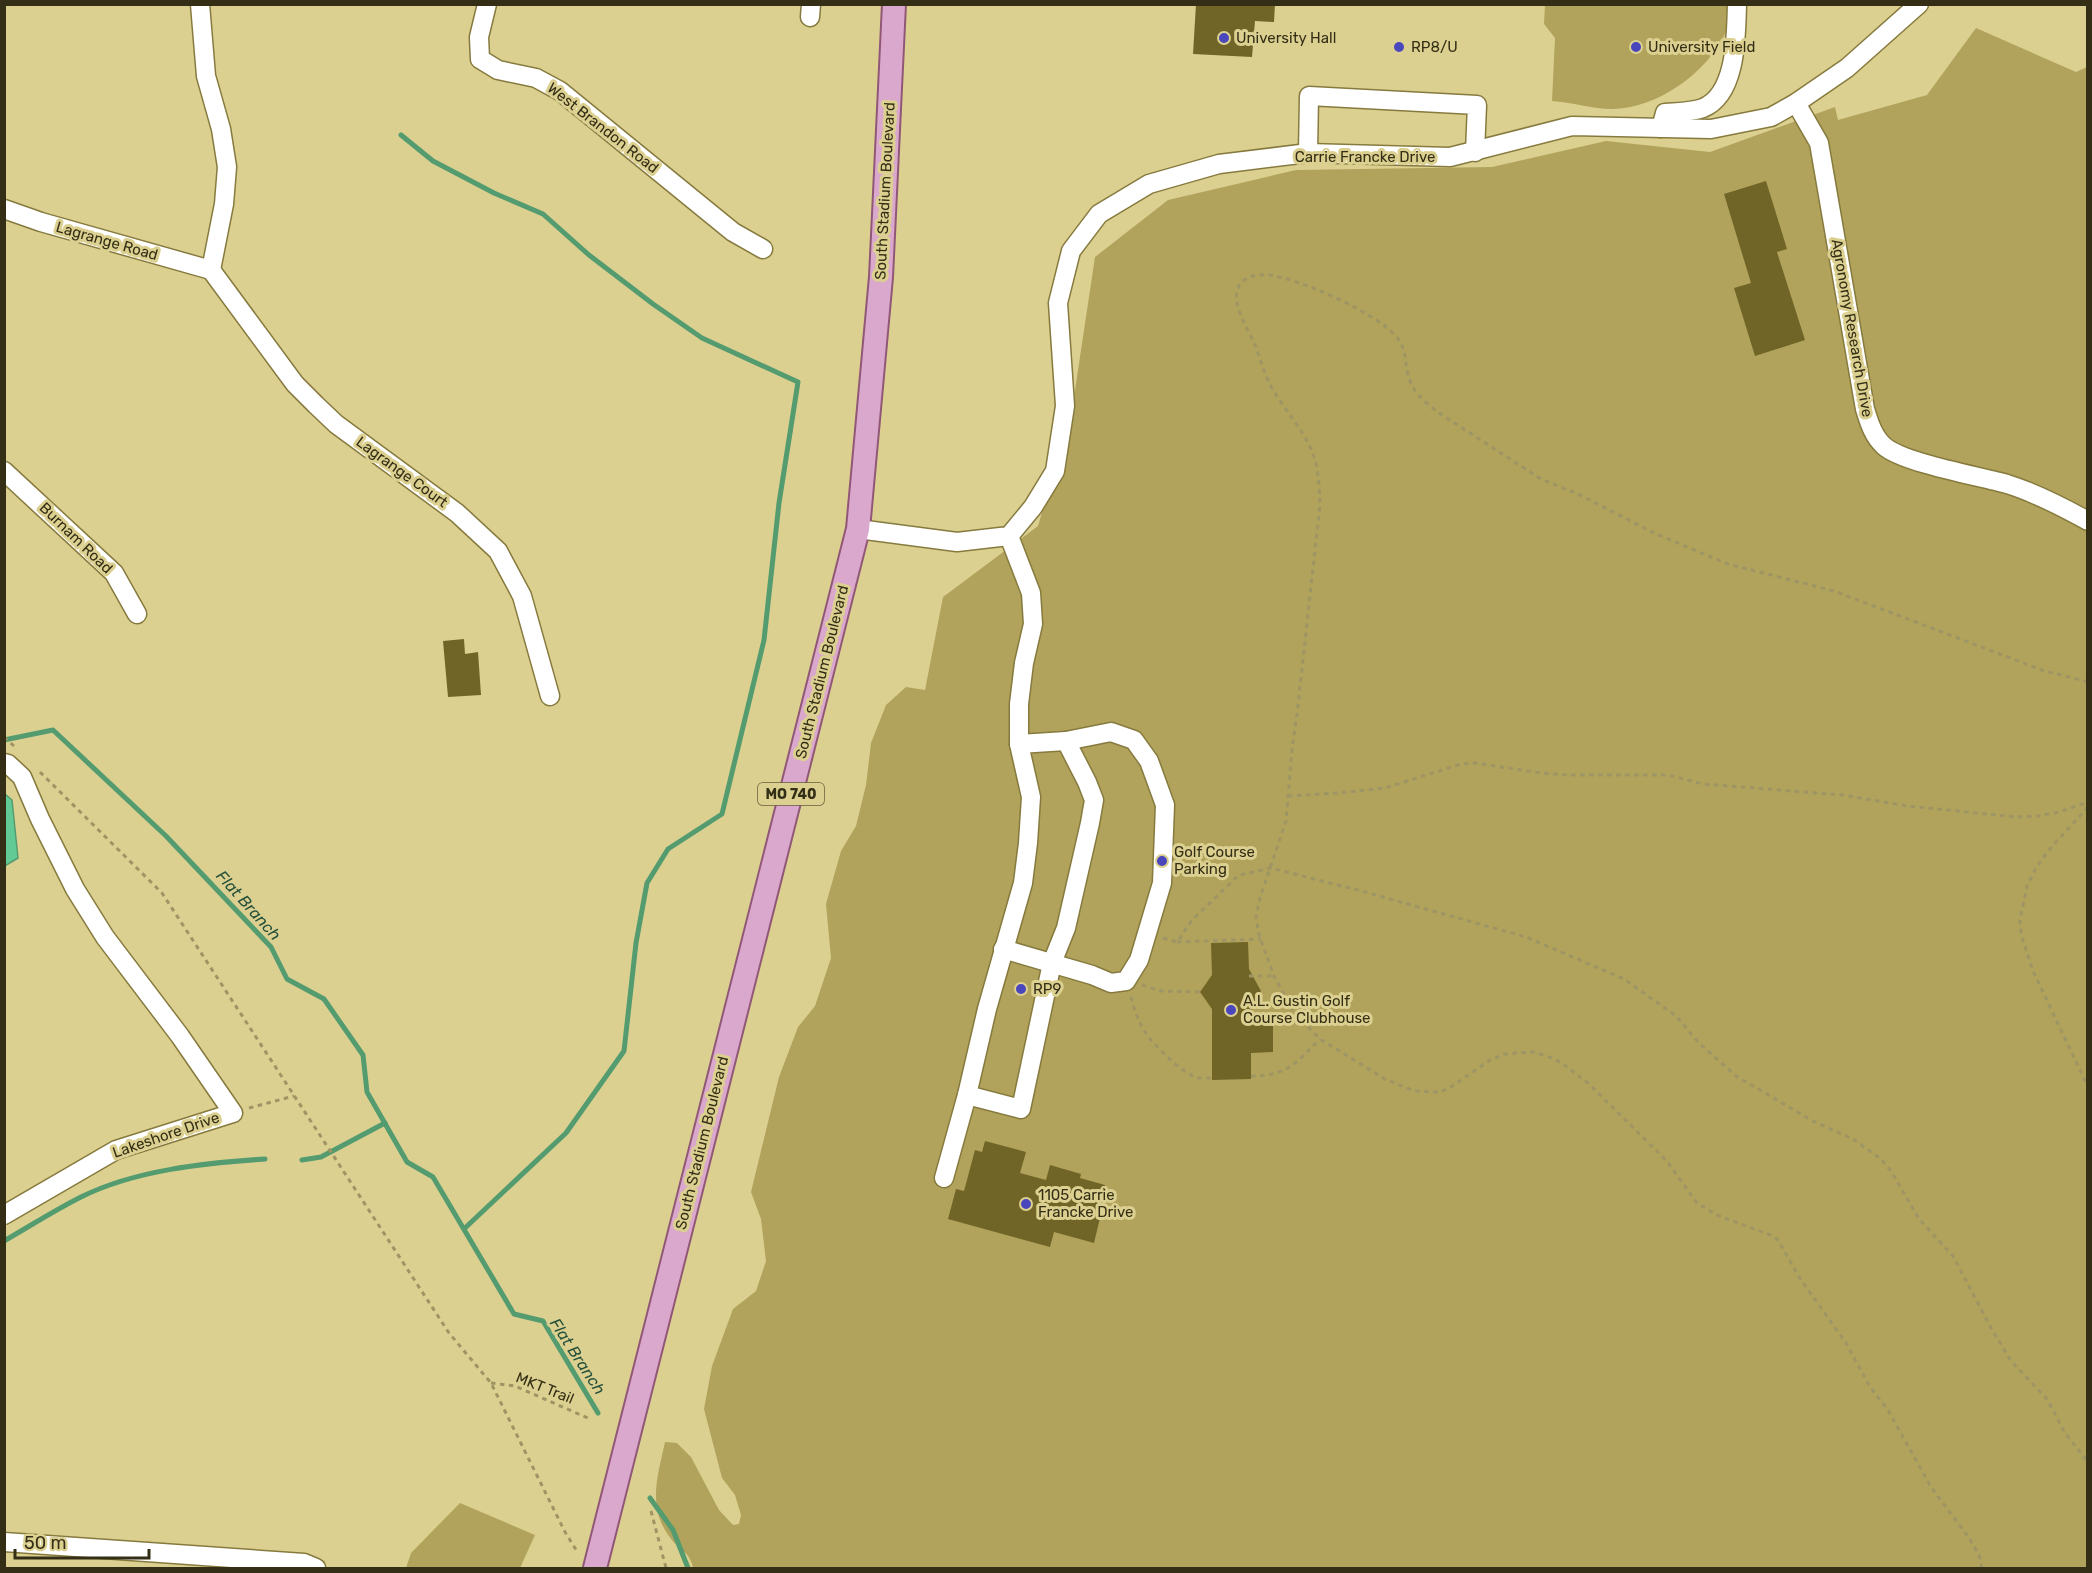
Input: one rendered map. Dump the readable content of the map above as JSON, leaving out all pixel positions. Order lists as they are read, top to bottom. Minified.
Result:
{"streets":{"main road":["South Stadium Boulevard","MO 740"],"street":["West Brandon Road","Carrie Francke Drive","Lagrange Road","Agronomy Research Drive","Lagrange Court","Burnam Road","Lakeshore Drive"],"path":["MKT Trail"]},"crossings":[["Carrie Francke Drive","Agronomy Research Drive"],["Lagrange Road","Lagrange Court"]],"water":["Flat Branch"],"places":["University Hall","RP8/U","University Field","Golf Course Parking","RP9","A.L. Gustin Golf Course Clubhouse","1105 Carrie Francke Drive"],"scale_bar":"50 m"}
